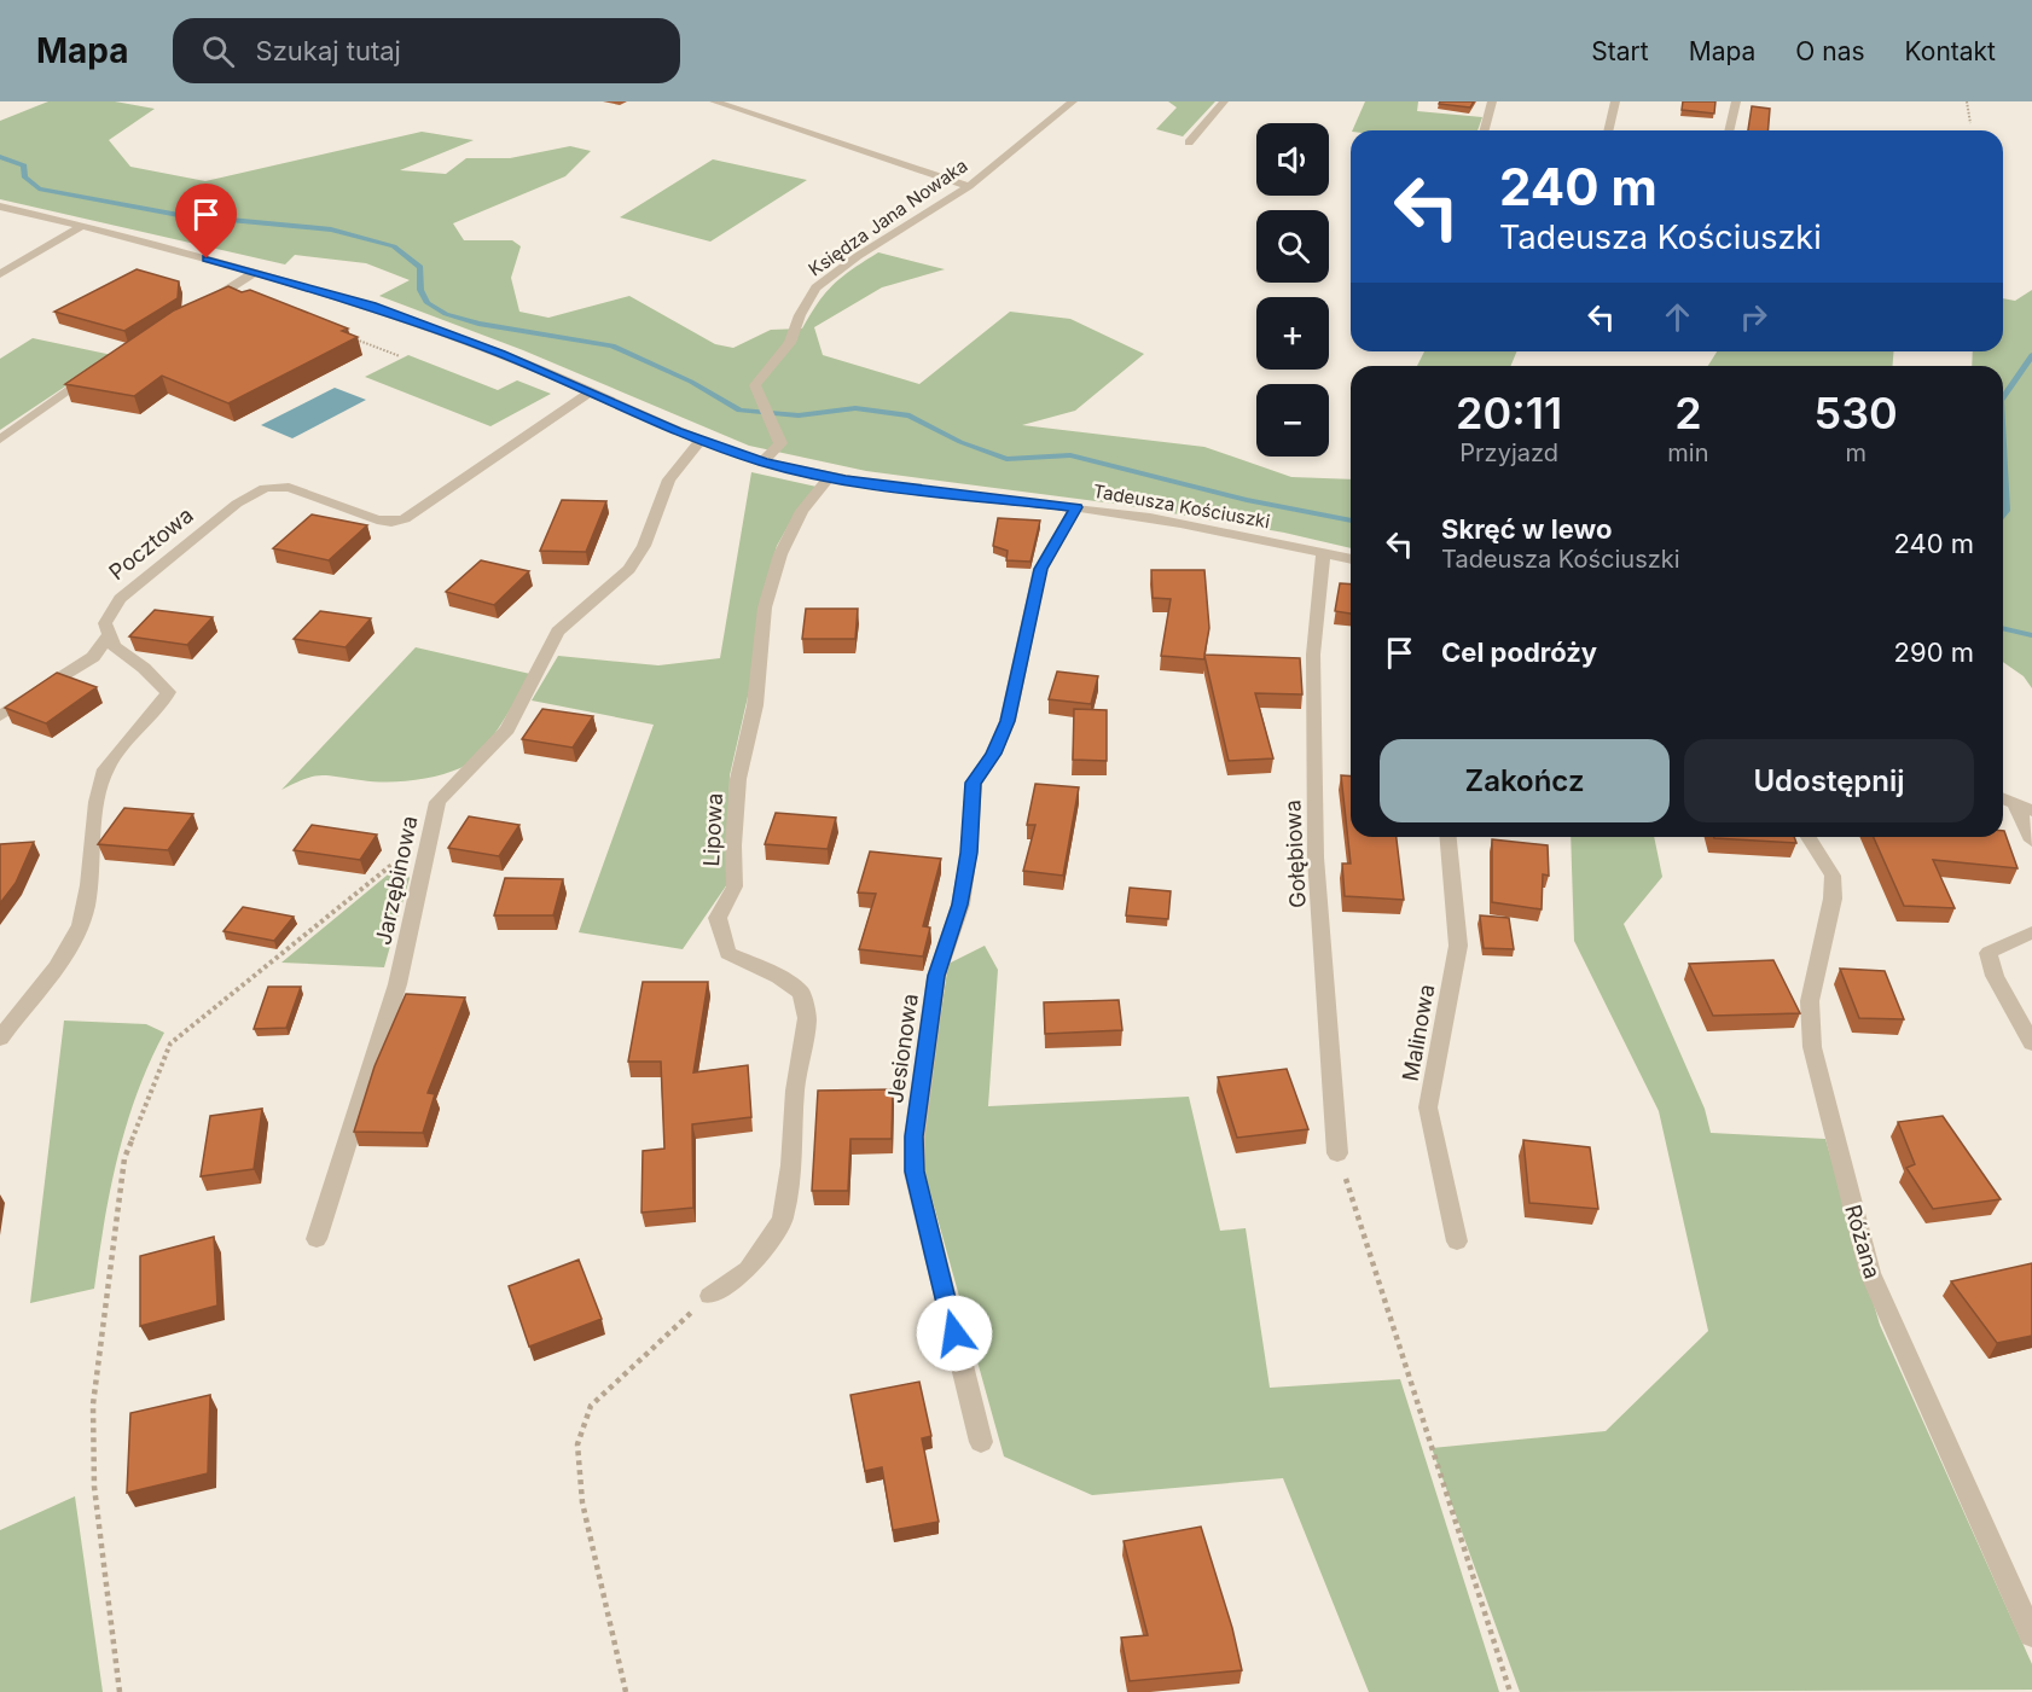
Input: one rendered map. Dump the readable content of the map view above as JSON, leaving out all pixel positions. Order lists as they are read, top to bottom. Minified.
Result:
{"streets":{"street":["Księdza Jana Nowaka","Tadeusza Kościuszki","Pocztowa","Lipowa","Gołębiowa","Jarzębinowa","Malinowa","Jesionowa","Różana"]},"crossings":[["Księdza Jana Nowaka","Tadeusza Kościuszki"],["Tadeusza Kościuszki","Pocztowa"],["Tadeusza Kościuszki","Lipowa"],["Tadeusza Kościuszki","Gołębiowa"],["Tadeusza Kościuszki","Jarzębinowa"],["Tadeusza Kościuszki","Jesionowa"]],"page":{"header":"Mapa","search":"Szukaj tutaj","nav":["Start","Mapa","O nas","Kontakt"],"map_buttons":["+","−"],"turn":["240 m","Tadeusza Kościuszki"],"eta":["20:11","Przyjazd","2","min","530","m"],"list":[{"name":"Skręć w lewo","note":"Tadeusza Kościuszki","value":"240 m"},{"name":"Cel podróży","value":"290 m"}],"buttons":["Zakończ","Udostępnij"]}}
